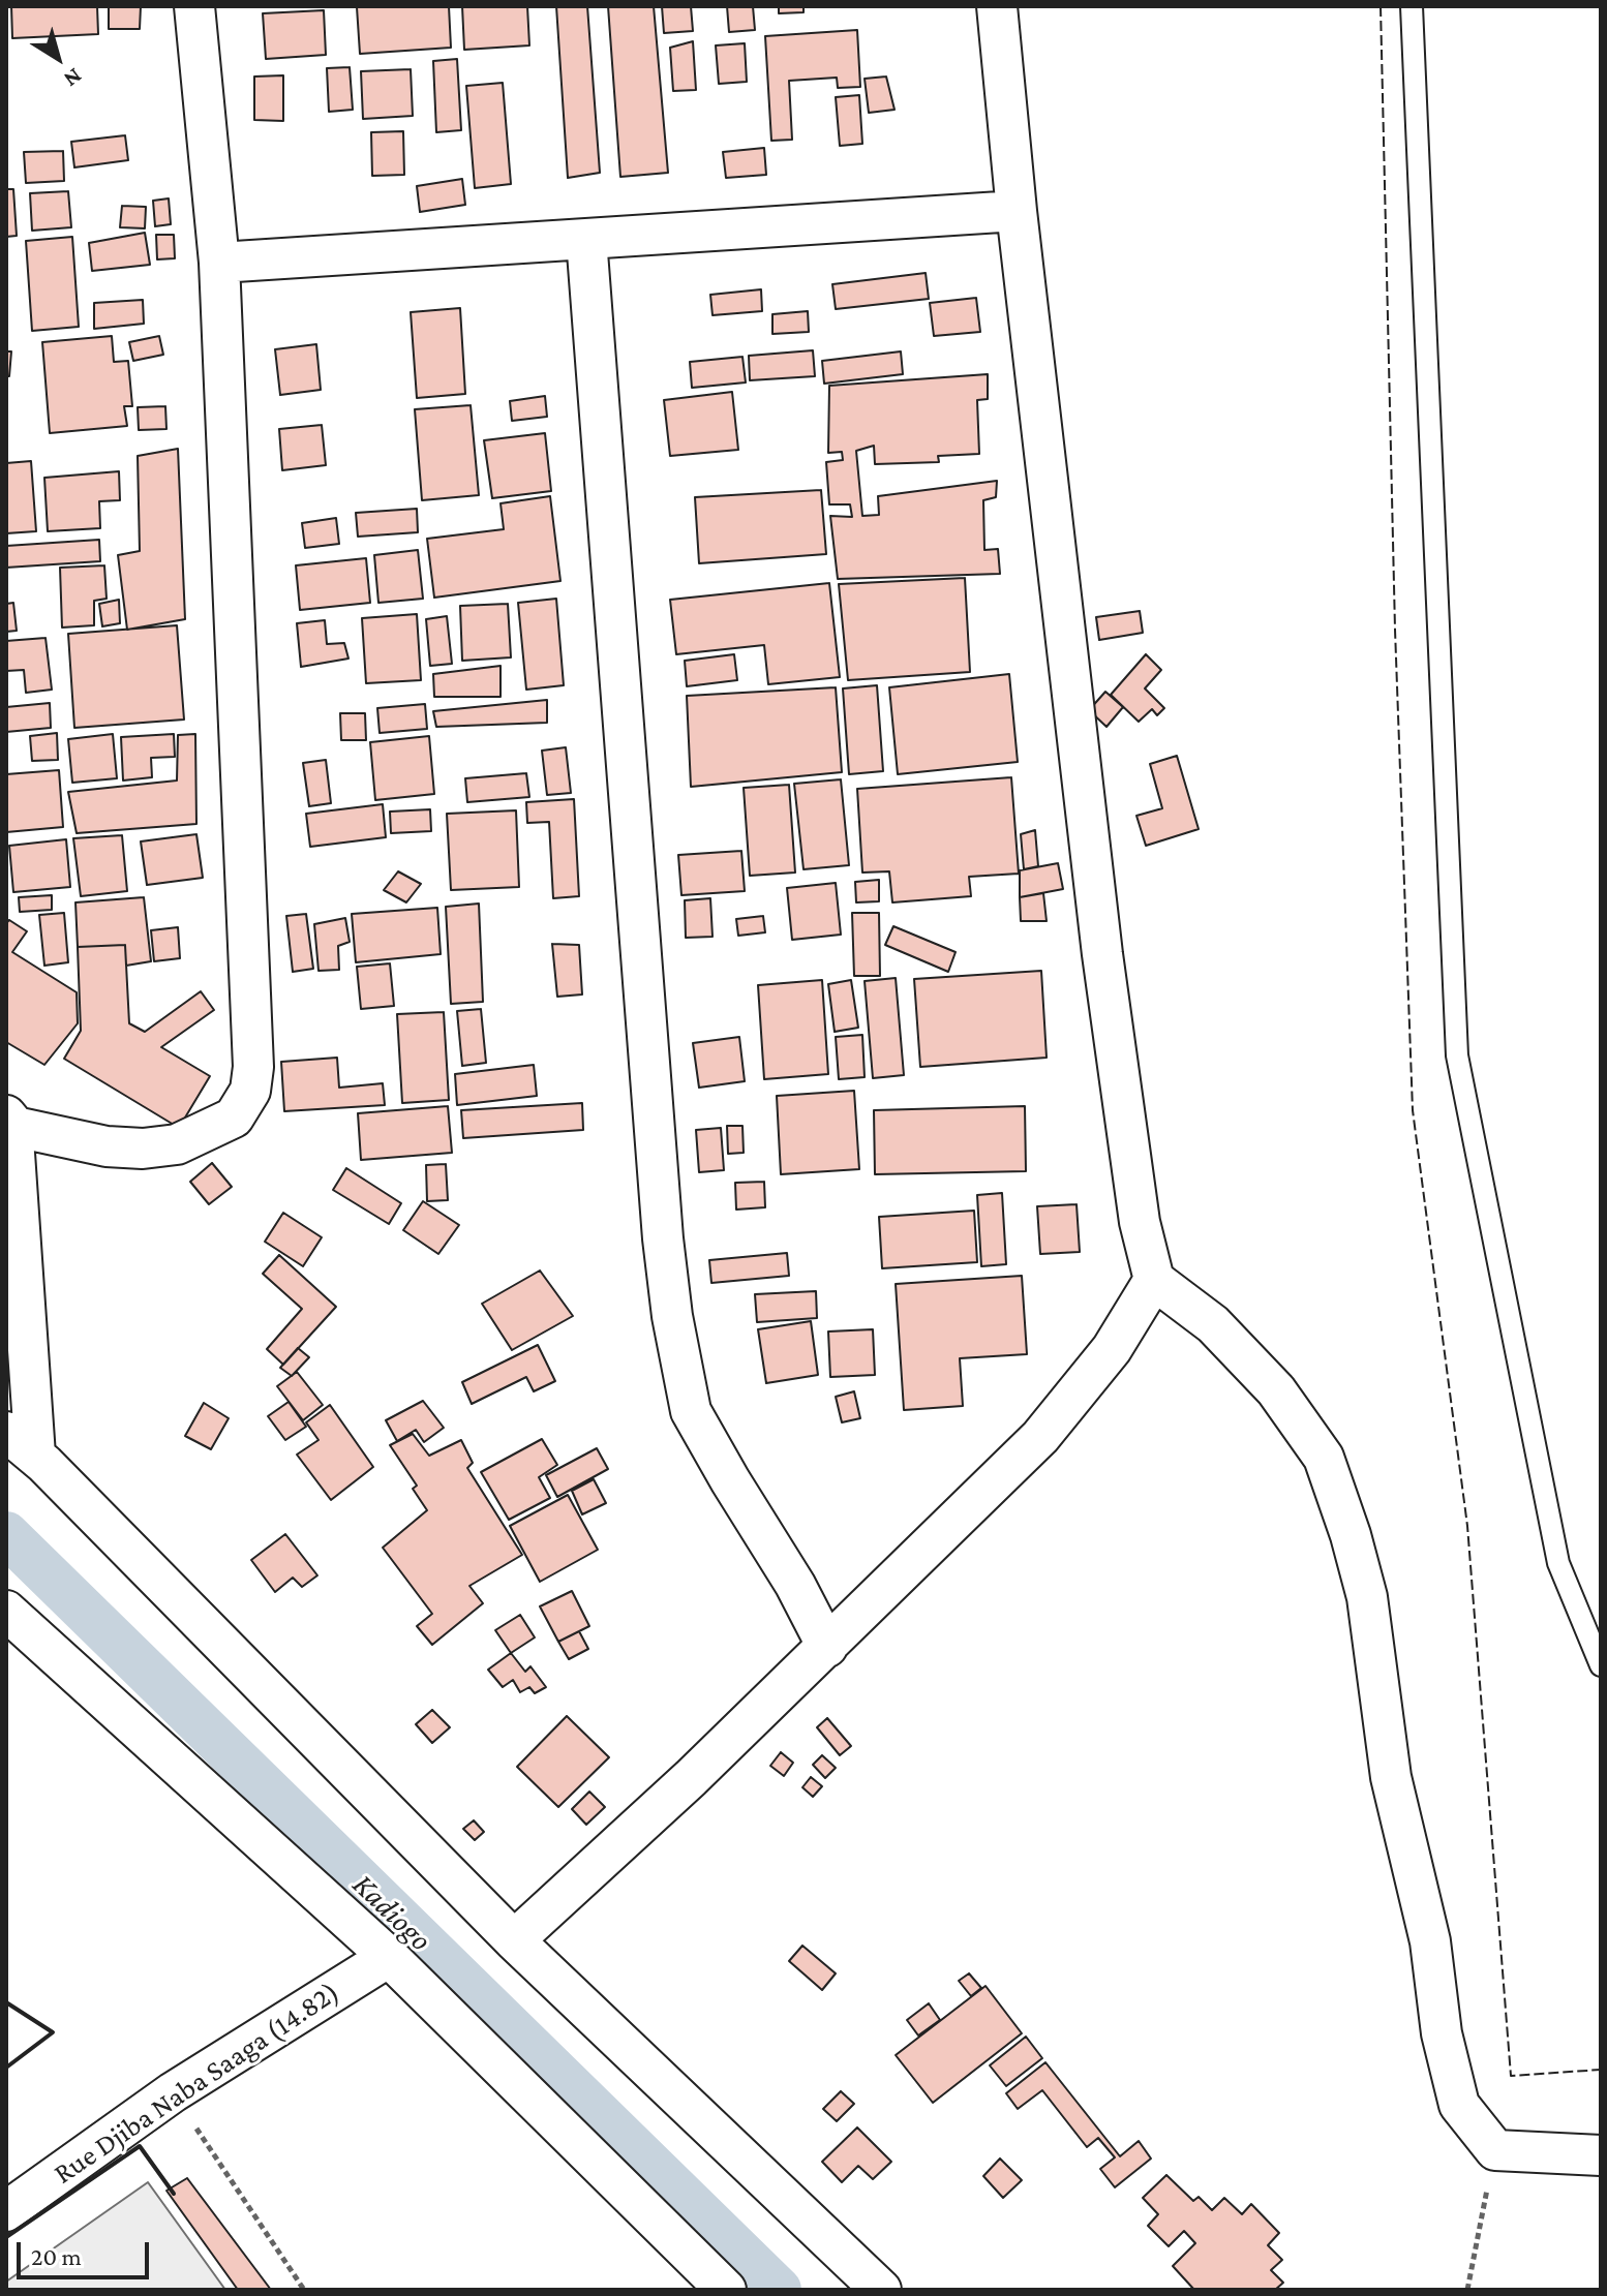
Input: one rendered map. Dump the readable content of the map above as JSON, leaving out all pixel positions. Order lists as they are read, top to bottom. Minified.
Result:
{"streets":{"street":["Rue Djiba Naba Saaga (14.82)"]},"water":["Kadiogo"],"scale_bar":"20 m","north":"bottom right"}
